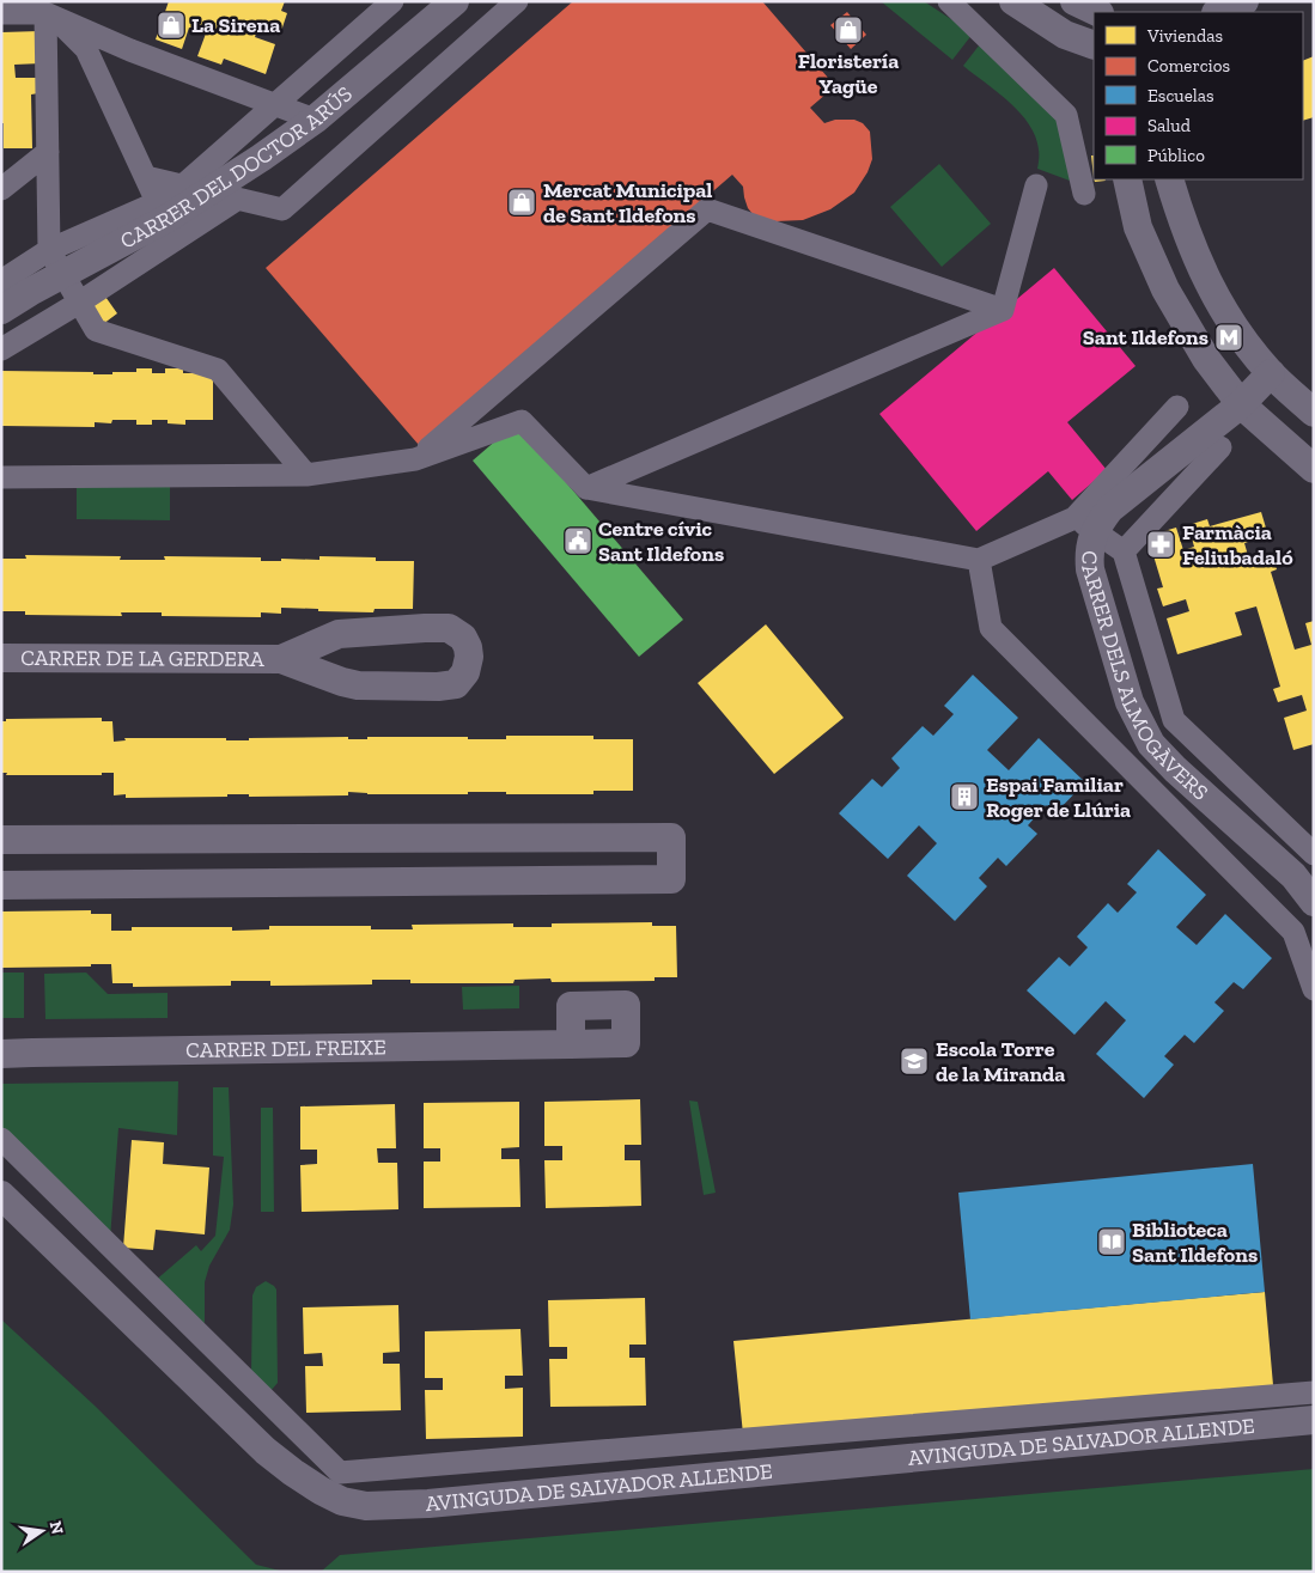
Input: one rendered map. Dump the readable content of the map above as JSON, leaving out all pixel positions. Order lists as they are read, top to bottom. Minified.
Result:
{"streets":{"street":["CARRER DEL DOCTOR ARÚS","CARRER DE LA GERDERA","CARRER DELS ALMOGÀVERS","CARRER DEL FREIXE","AVINGUDA DE SALVADOR ALLENDE"]},"places":{"shop":["La Sirena","Floristería Yagüe","Mercat Municipal de Sant Ildefons"],"metro station":["Sant Ildefons"],"public building":["Centre cívic Sant Ildefons"],"pharmacy":["Farmàcia Feliubadaló"],"building":["Espai Familiar Roger de Llúria"],"school or university":["Escola Torre de la Miranda"],"library":["Biblioteca Sant Ildefons"]},"legend":["Viviendas","Comercios","Escuelas","Salud","Público"],"north":"right"}
